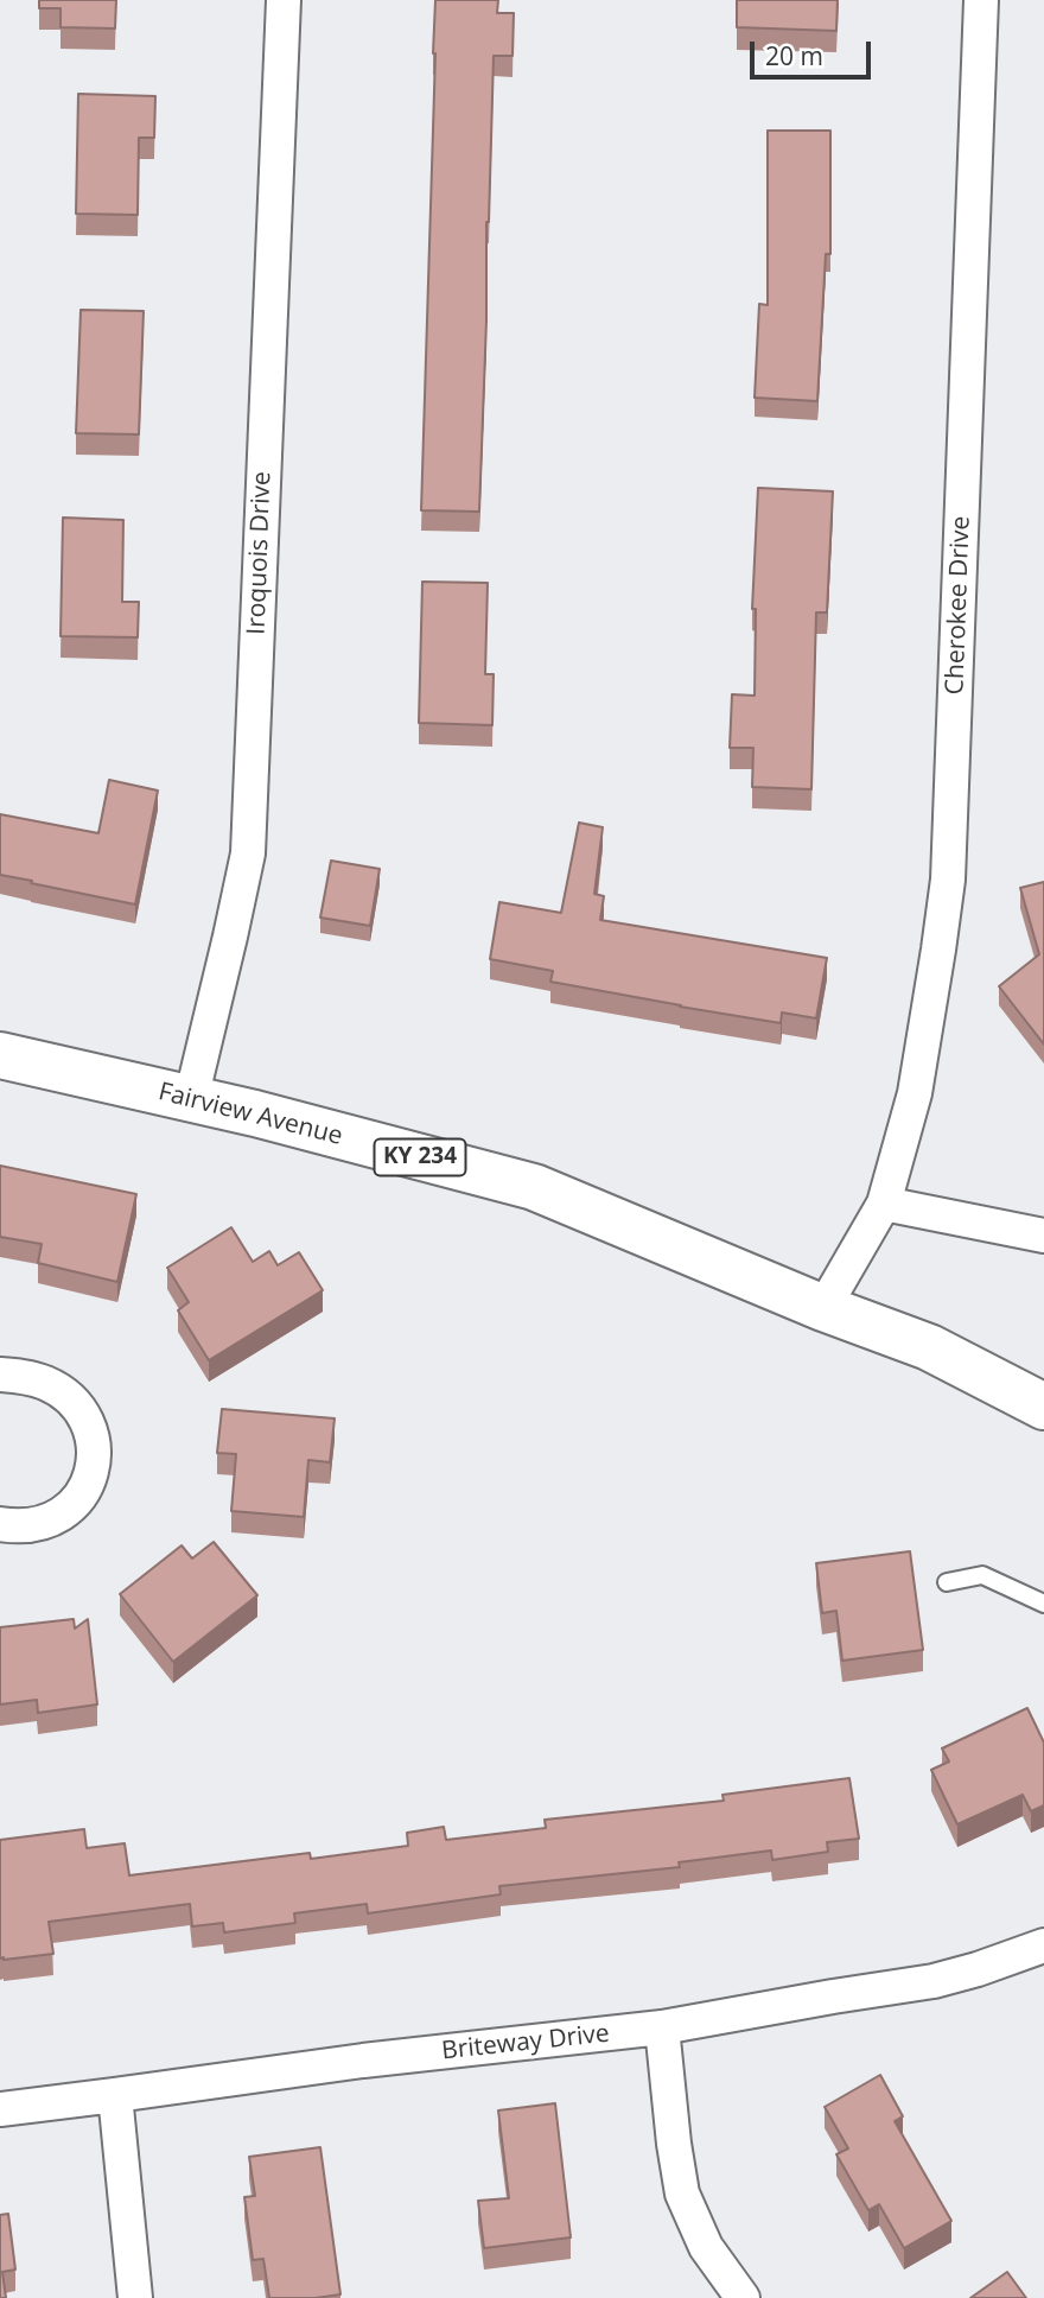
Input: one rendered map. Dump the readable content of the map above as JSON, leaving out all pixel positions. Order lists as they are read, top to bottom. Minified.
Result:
{"streets":{"main road":["Fairview Avenue","KY 234"],"street":["Iroquois Drive","Cherokee Drive","Briteway Drive"]},"crossings":[["Iroquois Drive","Fairview Avenue"],["Cherokee Drive","Fairview Avenue"],["Cherokee Drive","KY 234"],["Fairview Avenue","KY 234"]],"scale_bar":"20 m"}
